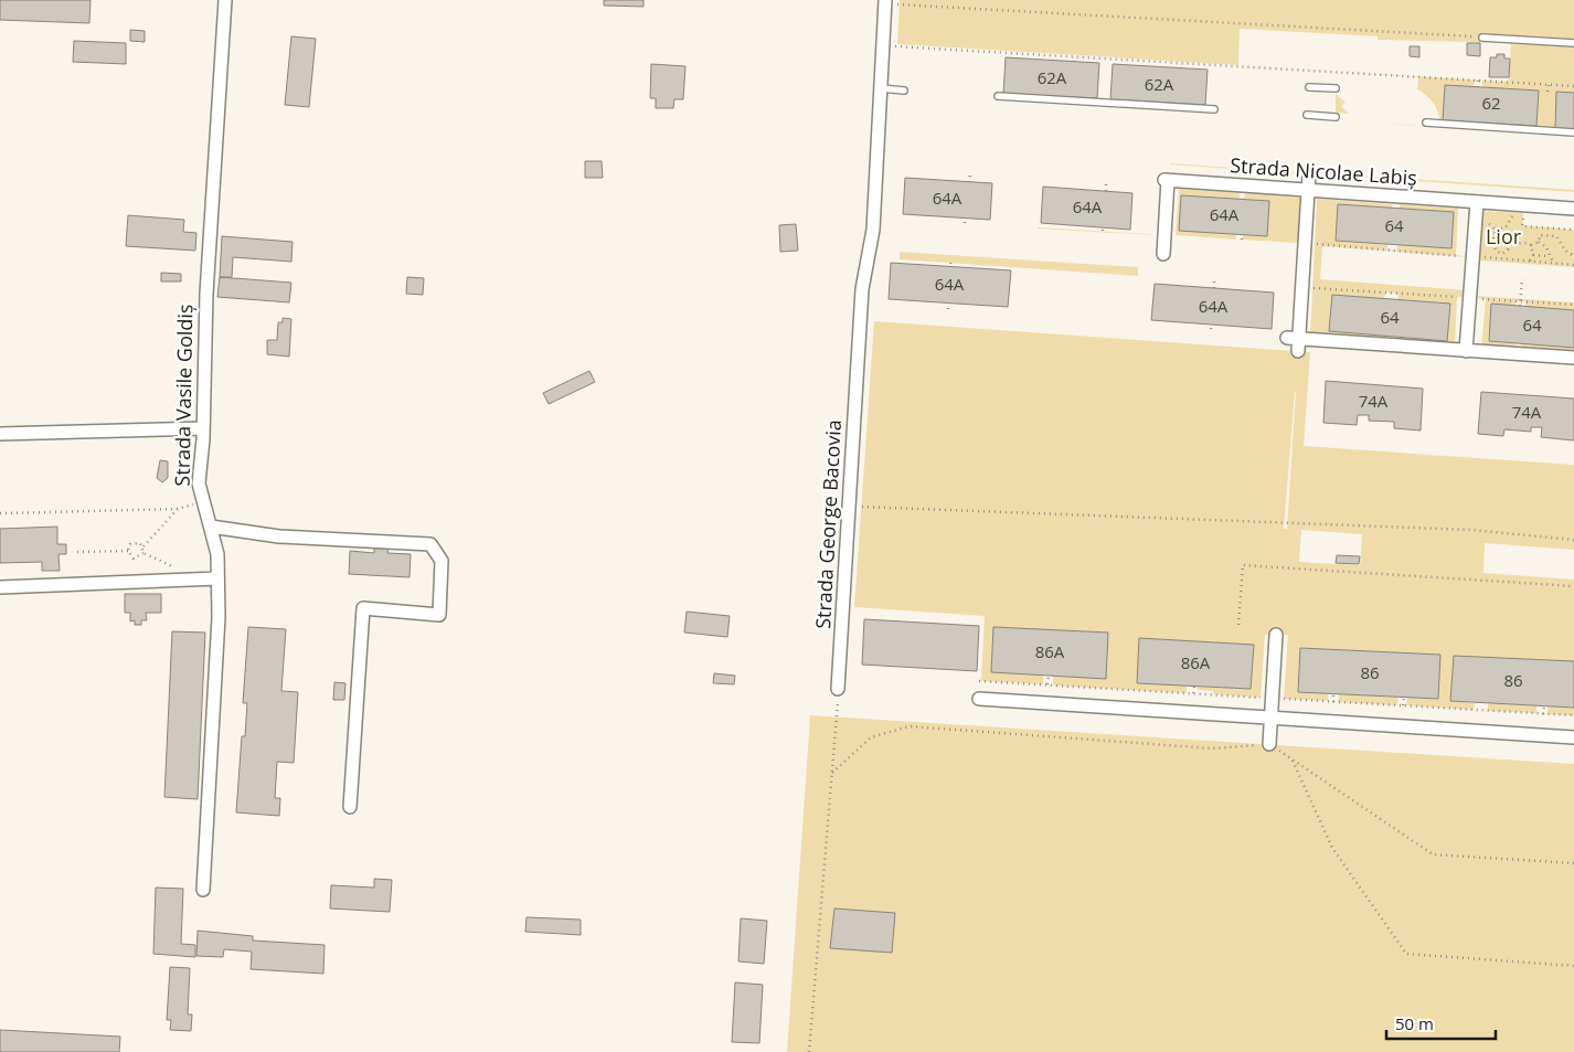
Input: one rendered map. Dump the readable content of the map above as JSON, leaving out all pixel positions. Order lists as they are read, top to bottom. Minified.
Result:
{"streets":{"street":["Strada Nicolae Labiș","Strada Vasile Goldiș","Strada George Bacovia"]},"parks":["Lior"],"house_numbers":["62A","62A","62","64A","64A","64A","64","64A","64A","64","64","74A","74A","86A","86A","86","86"],"scale_bar":"50 m"}
